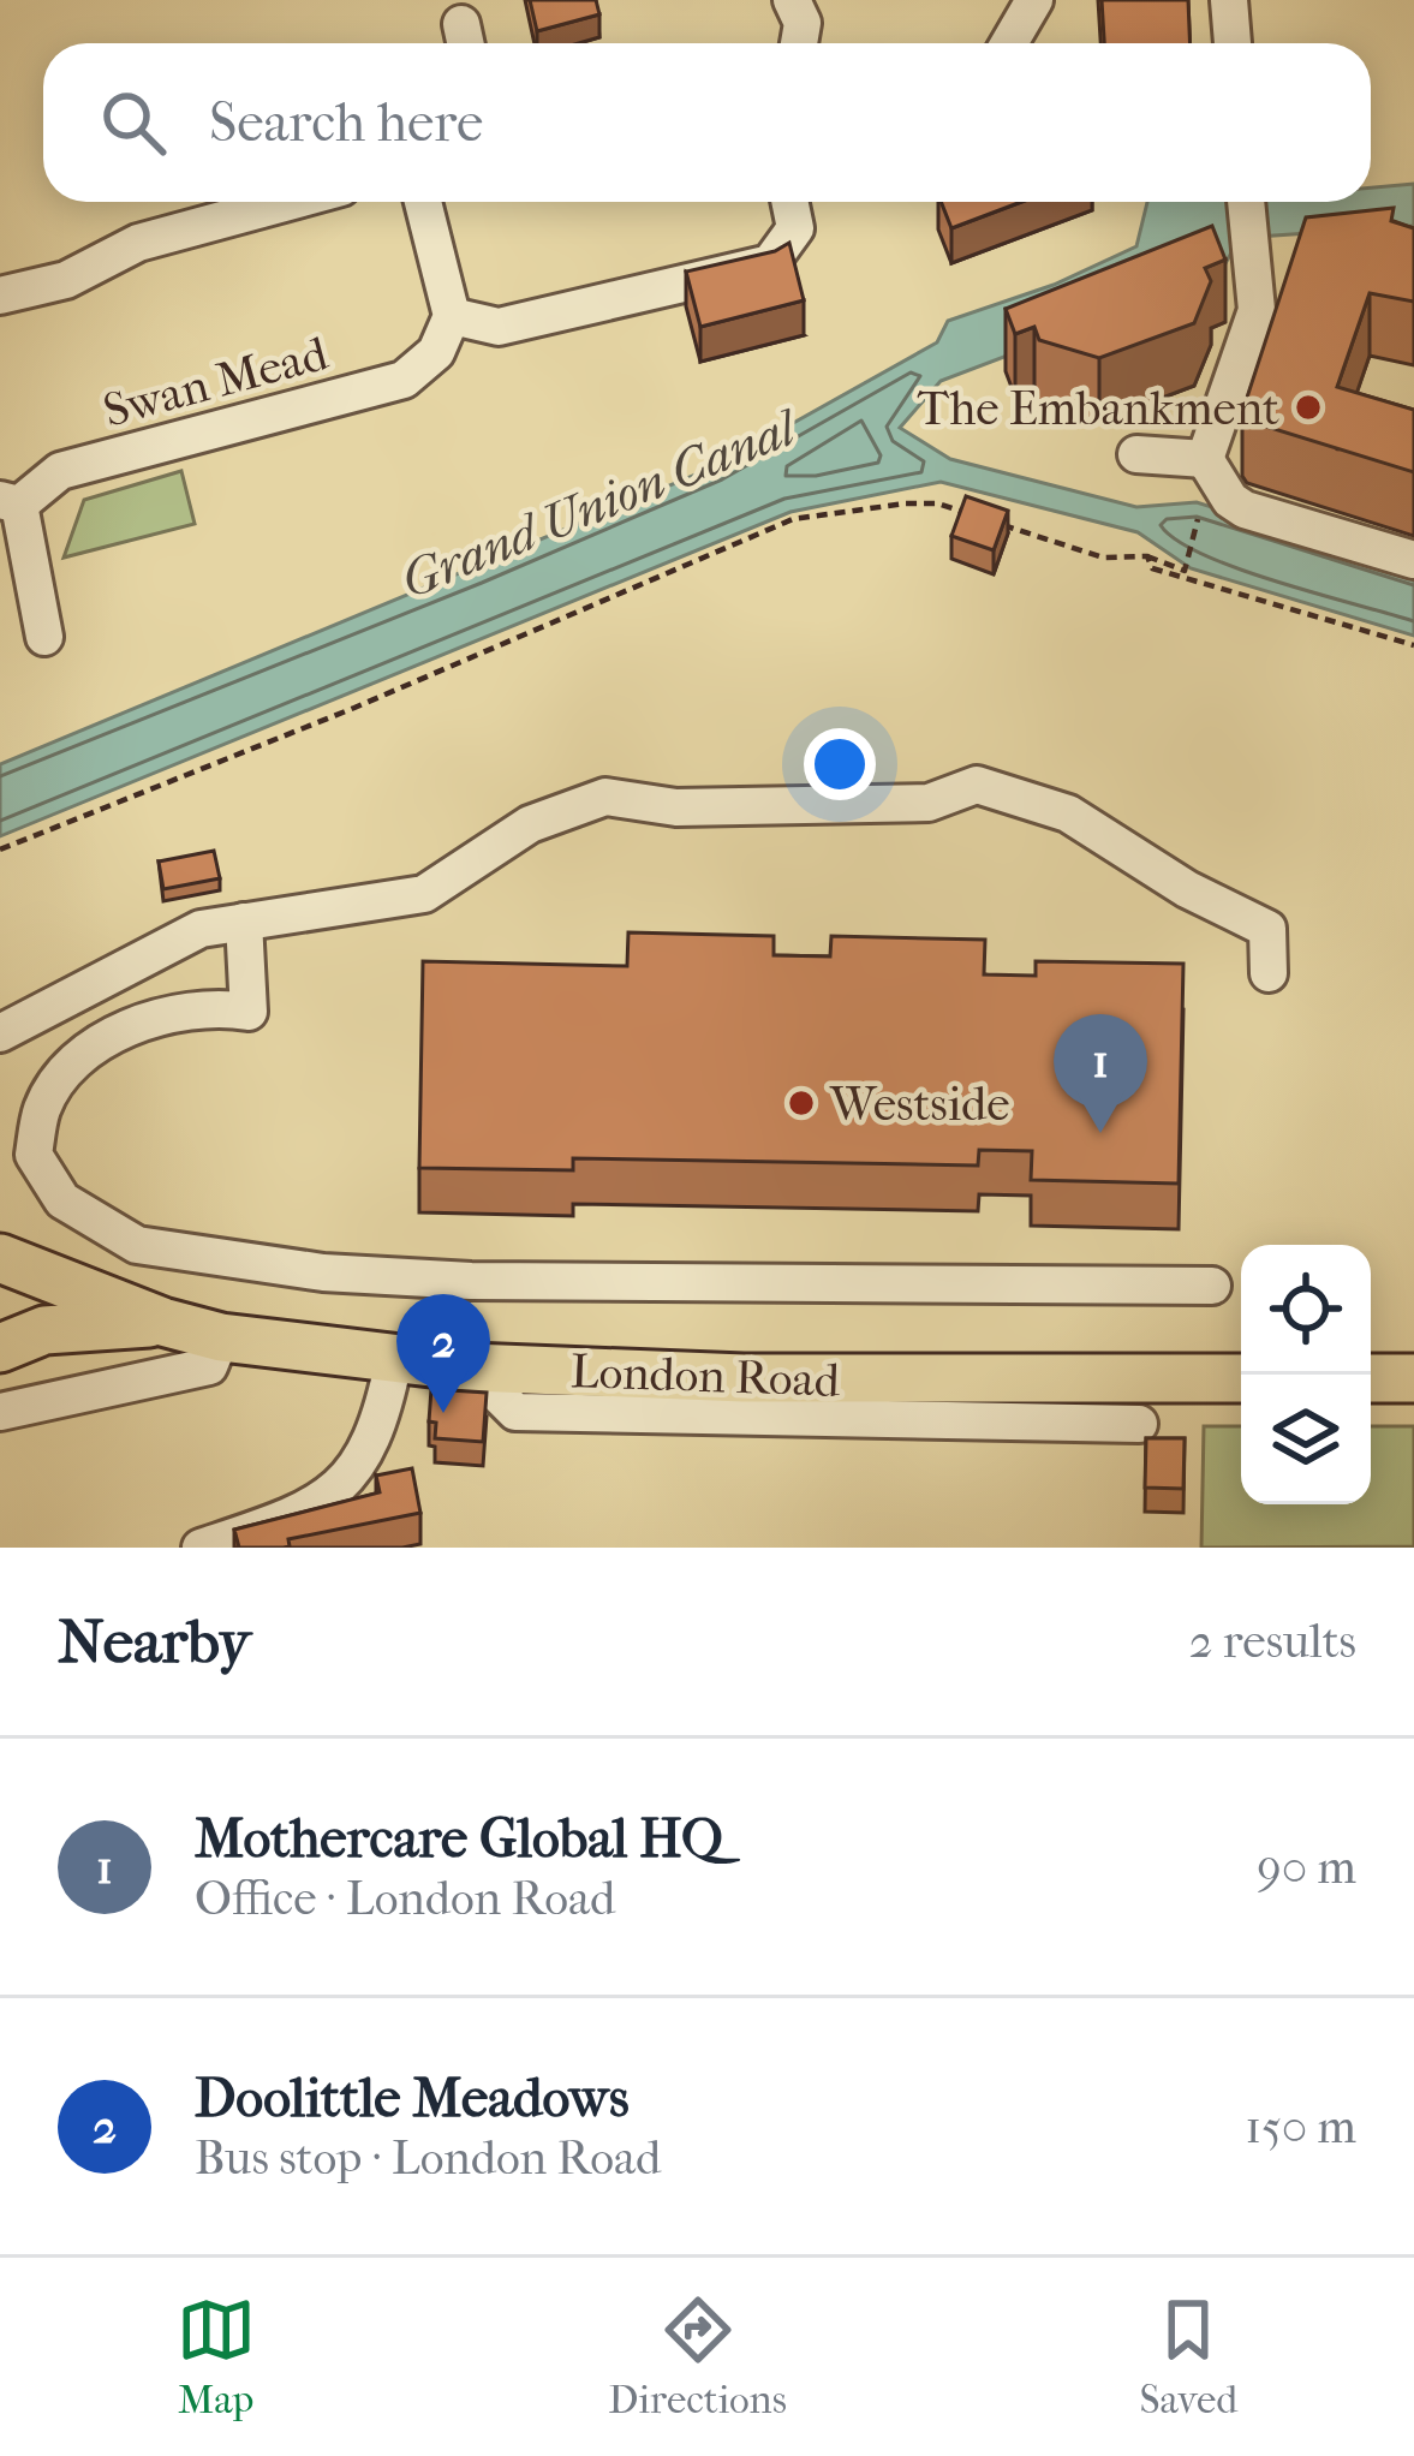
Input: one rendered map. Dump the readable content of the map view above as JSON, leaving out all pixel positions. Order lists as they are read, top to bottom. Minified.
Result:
{"streets":{"main road":["London Road"],"street":["Swan Mead"]},"water":["Grand Union Canal"],"places":["The Embankment","Westside"],"page":{"search":"Search here","pins":["1","2"],"heading":["Nearby","2 results"],"list":[{"mark":"1","name":"Mothercare Global HQ","note":"Office · London Road","value":"90 m"},{"mark":"2","name":"Doolittle Meadows","note":"Bus stop · London Road","value":"150 m"}],"nav":["Map","Directions","Saved"]}}
